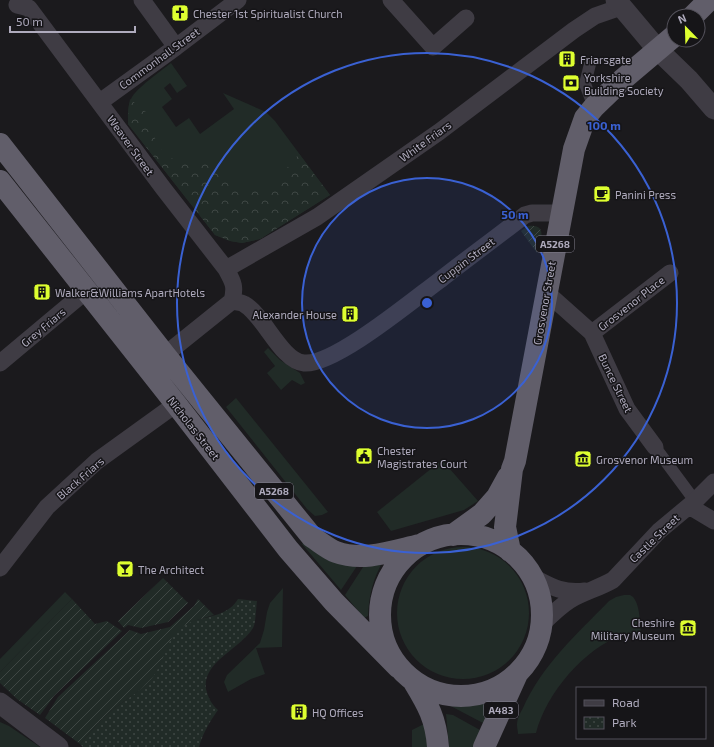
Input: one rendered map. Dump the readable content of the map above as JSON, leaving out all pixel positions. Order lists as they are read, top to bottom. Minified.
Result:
{"streets":{"highway":["A5268","Grosvenor Street","Nicholas Street","A483"],"street":["Commonhall Street","White Friars","Weaver Street","Cuppin Street","Grosvenor Place","Grey Friars","Bunce Street","Black Friars","Castle Street"]},"crossings":[["Commonhall Street","Weaver Street"],["White Friars","Weaver Street"],["Weaver Street","Cuppin Street"],["A5268","Grosvenor Street"],["A5268","Nicholas Street"],["A5268","Castle Street"],["A5268","A483"],["Cuppin Street","Grosvenor Street"],["Grosvenor Street","Bunce Street"],["Grosvenor Place","Bunce Street"],["Grey Friars","Nicholas Street"],["Bunce Street","Castle Street"],["Nicholas Street","Black Friars"]],"places":{"church":["Chester 1st Spiritualist Church"],"building":["Friarsgate","Walker&Williams ApartHotels","Alexander House","HQ Offices"],"bank":["Yorkshire Building Society"],"cafe":["Panini Press"],"public building":["Chester Magistrates Court"],"museum":["Grosvenor Museum","Cheshire Military Museum"],"bar":["The Architect"]},"legend":["Road","Park"],"scale_bar":"50 m","north":"top left","rings":["100 m","50 m"]}
